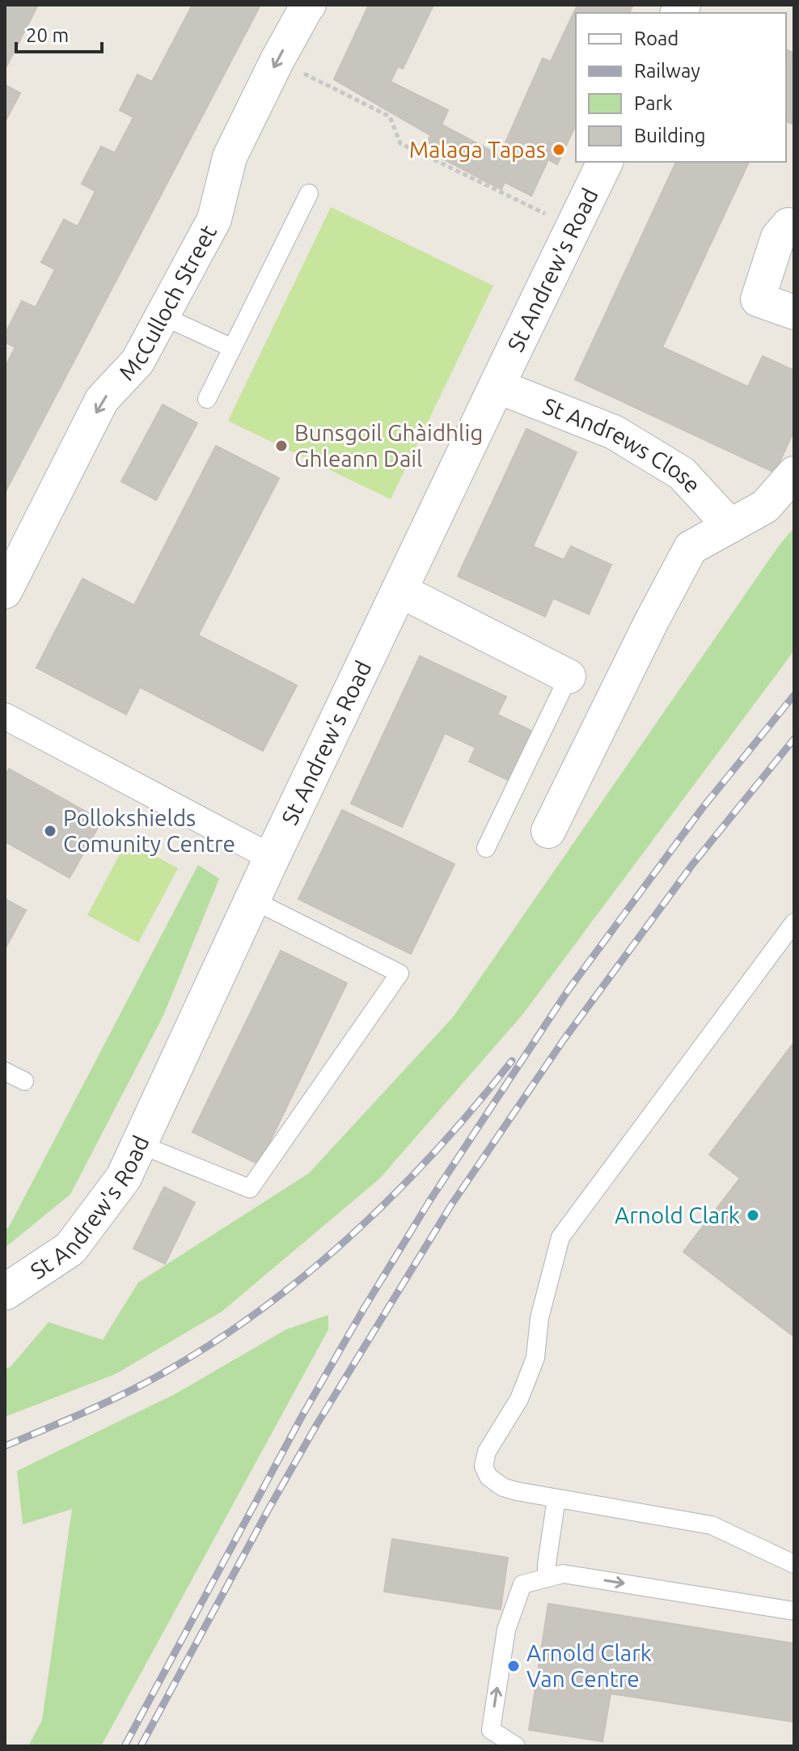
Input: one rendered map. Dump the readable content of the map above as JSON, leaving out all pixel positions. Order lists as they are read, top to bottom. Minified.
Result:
{"streets":{"street":["St Andrew's Road","McCulloch Street","St Andrews Close"]},"crossings":[["St Andrew's Road","St Andrews Close"]],"one_way":["McCulloch Street"],"places":["Malaga Tapas","Bunsgoil Ghàidhlig Ghleann Dail","Pollokshields Comunity Centre","Arnold Clark","Arnold Clark Van Centre"],"legend":["Road","Railway","Park","Building"],"scale_bar":"20 m"}
